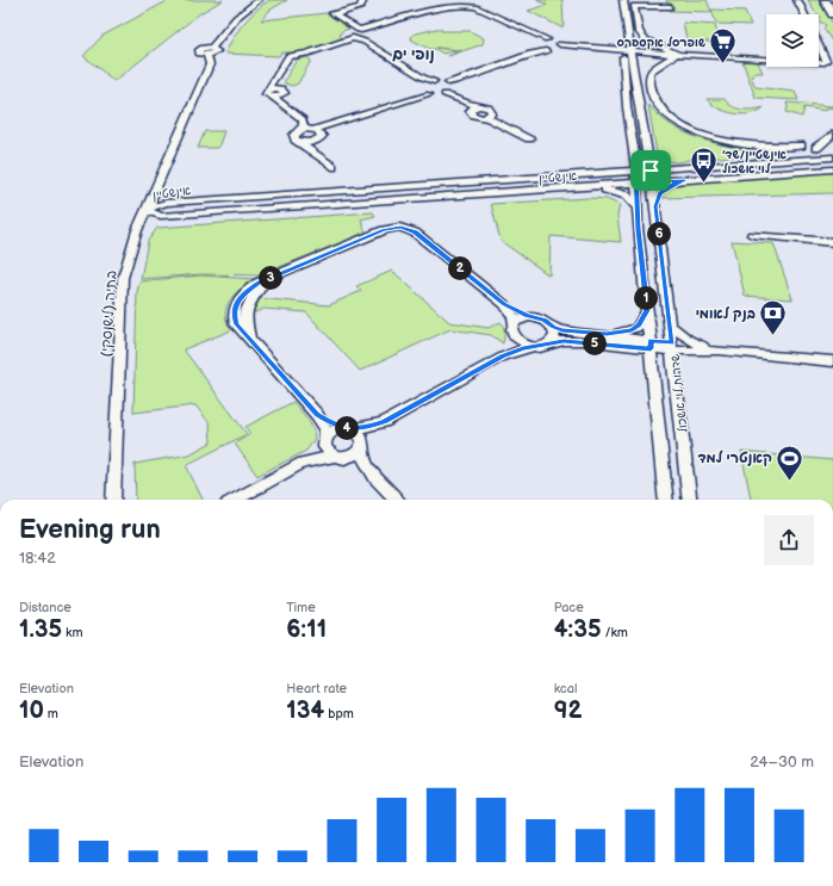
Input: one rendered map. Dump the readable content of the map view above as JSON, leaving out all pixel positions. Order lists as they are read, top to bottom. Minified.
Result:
{"streets":{"street":["אינשטיין","בתיה (לישנסקי)","שדרות לוי אשכול"]},"crossings":[["אינשטיין","בתיה (לישנסקי)"],["אינשטיין","שדרות לוי אשכול"]],"districts":["נופי ים"],"places":{"supermarket":["שופרסל אקספרס"],"bus stop":["אינשטיין/שד׳ לוי אשכול"],"bank":["בנק לאומי"],"sports":["קאנטרי למד"]},"page":{"pins":["6","2","3","1","5","4"],"heading":["Evening run","18:42"],"stats":[["Distance","1.35 km"],["Time","6:11"],["Pace","4:35 /km"],["Elevation","10 m"],["Heart rate","134 bpm"],["kcal","92"]],"chart":["Elevation","24–30 m"]}}
